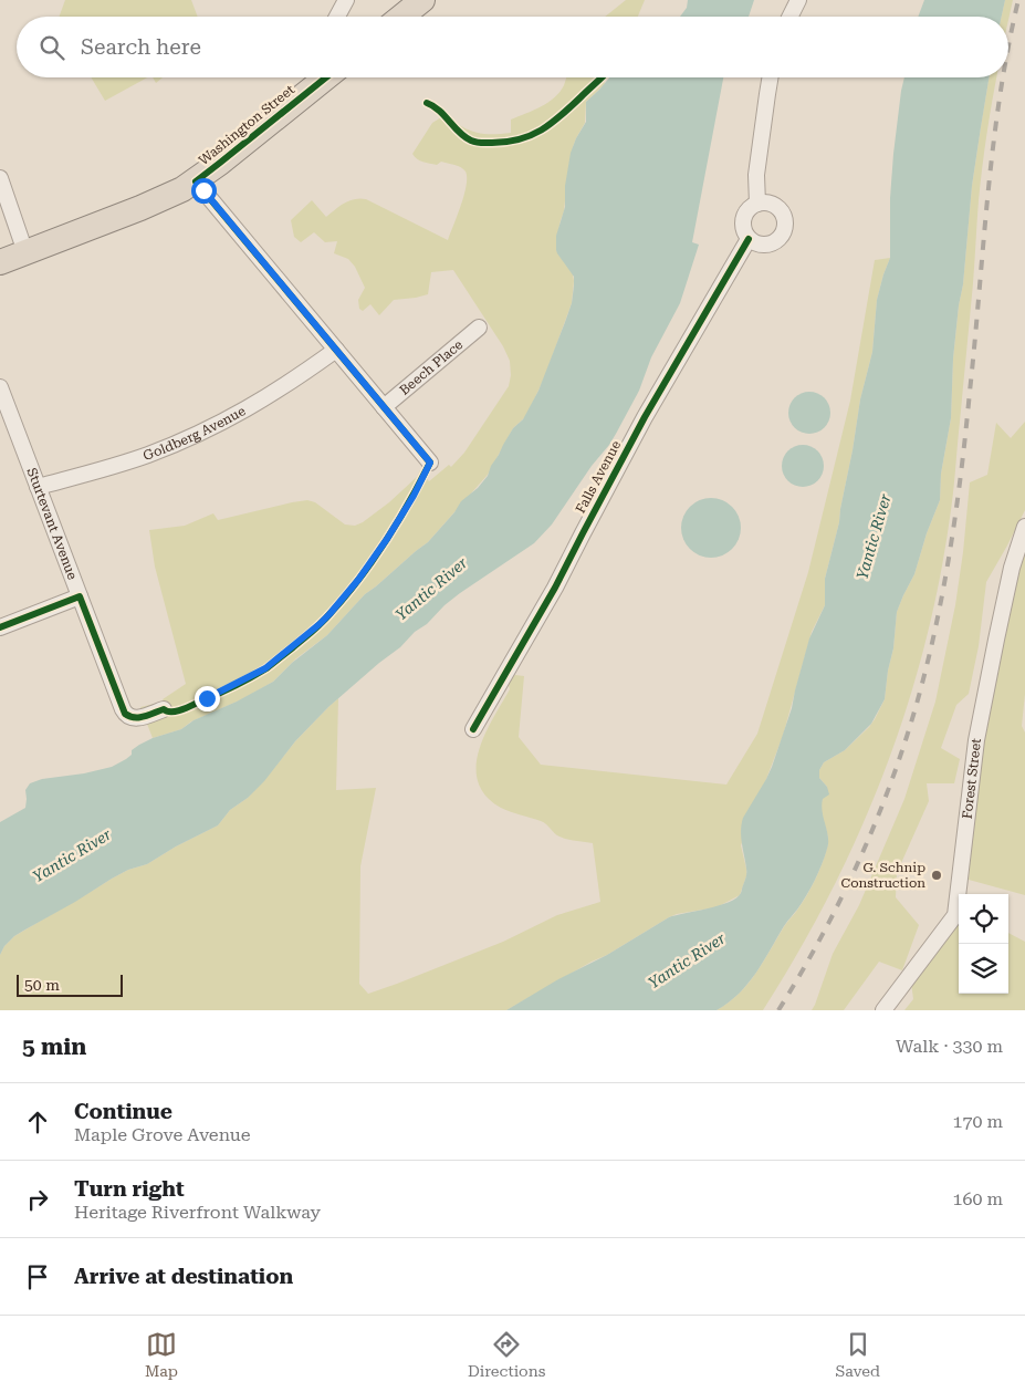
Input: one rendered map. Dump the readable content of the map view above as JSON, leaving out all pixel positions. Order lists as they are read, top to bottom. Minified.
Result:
{"streets":{"highway":["Washington Street"],"street":["Beech Place","Goldberg Avenue","Falls Avenue","Sturtevant Avenue","Forest Street"]},"crossings":[["Goldberg Avenue","Sturtevant Avenue"]],"water":["Yantic River"],"places":["G. Schnip Construction"],"scale_bar":"50 m","page":{"search":"Search here","scale":"50 m","heading":["5 min","Walk · 330 m"],"list":[["Continue","Maple Grove Avenue","170 m"],["Turn right","Heritage Riverfront Walkway","160 m"],"Arrive at destination"],"nav":["Map","Directions","Saved"]}}
